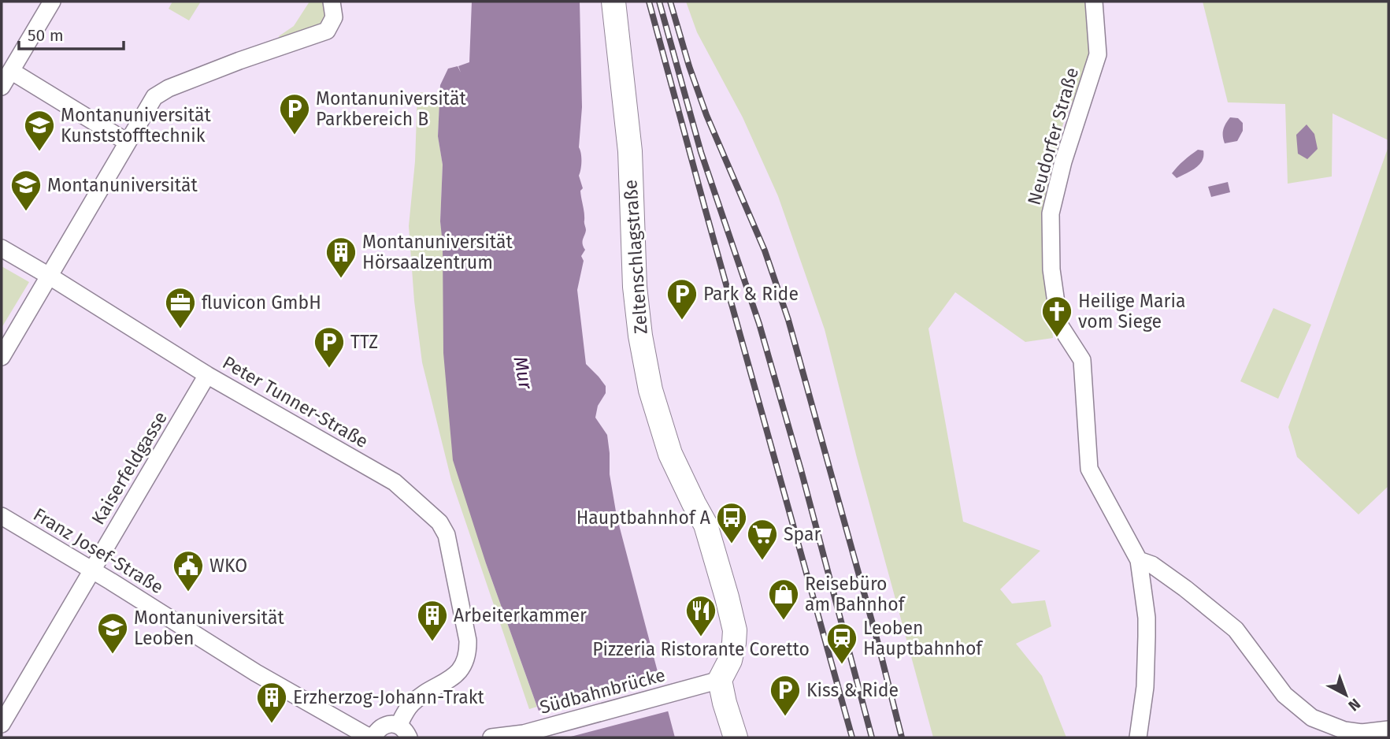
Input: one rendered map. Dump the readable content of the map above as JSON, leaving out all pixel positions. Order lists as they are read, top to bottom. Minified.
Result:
{"streets":{"main road":["Zeltenschlagstraße"],"street":["Neudorfer Straße","Peter Tunner-Straße","Kaiserfeldgasse","Franz Josef-Straße","Südbahnbrücke"]},"crossings":[["Zeltenschlagstraße","Südbahnbrücke"],["Peter Tunner-Straße","Kaiserfeldgasse"],["Kaiserfeldgasse","Franz Josef-Straße"]],"water":["Mur"],"places":{"parking":["Montanuniversität Parkbereich B","Park & Ride","TTZ","Kiss & Ride"],"school or university":["Montanuniversität Kunststofftechnik","Montanuniversität","Montanuniversität Leoben"],"building":["Montanuniversität Hörsaalzentrum","Arbeiterkammer","Erzherzog-Johann-Trakt"],"office":["fluvicon GmbH"],"church":["Heilige Maria vom Siege"],"bus stop":["Hauptbahnhof A"],"supermarket":["Spar"],"public building":["WKO"],"shop":["Reisebüro am Bahnhof"],"restaurant":["Pizzeria Ristorante Coretto"],"station":["Leoben Hauptbahnhof"]},"scale_bar":"50 m","north":"bottom right"}
